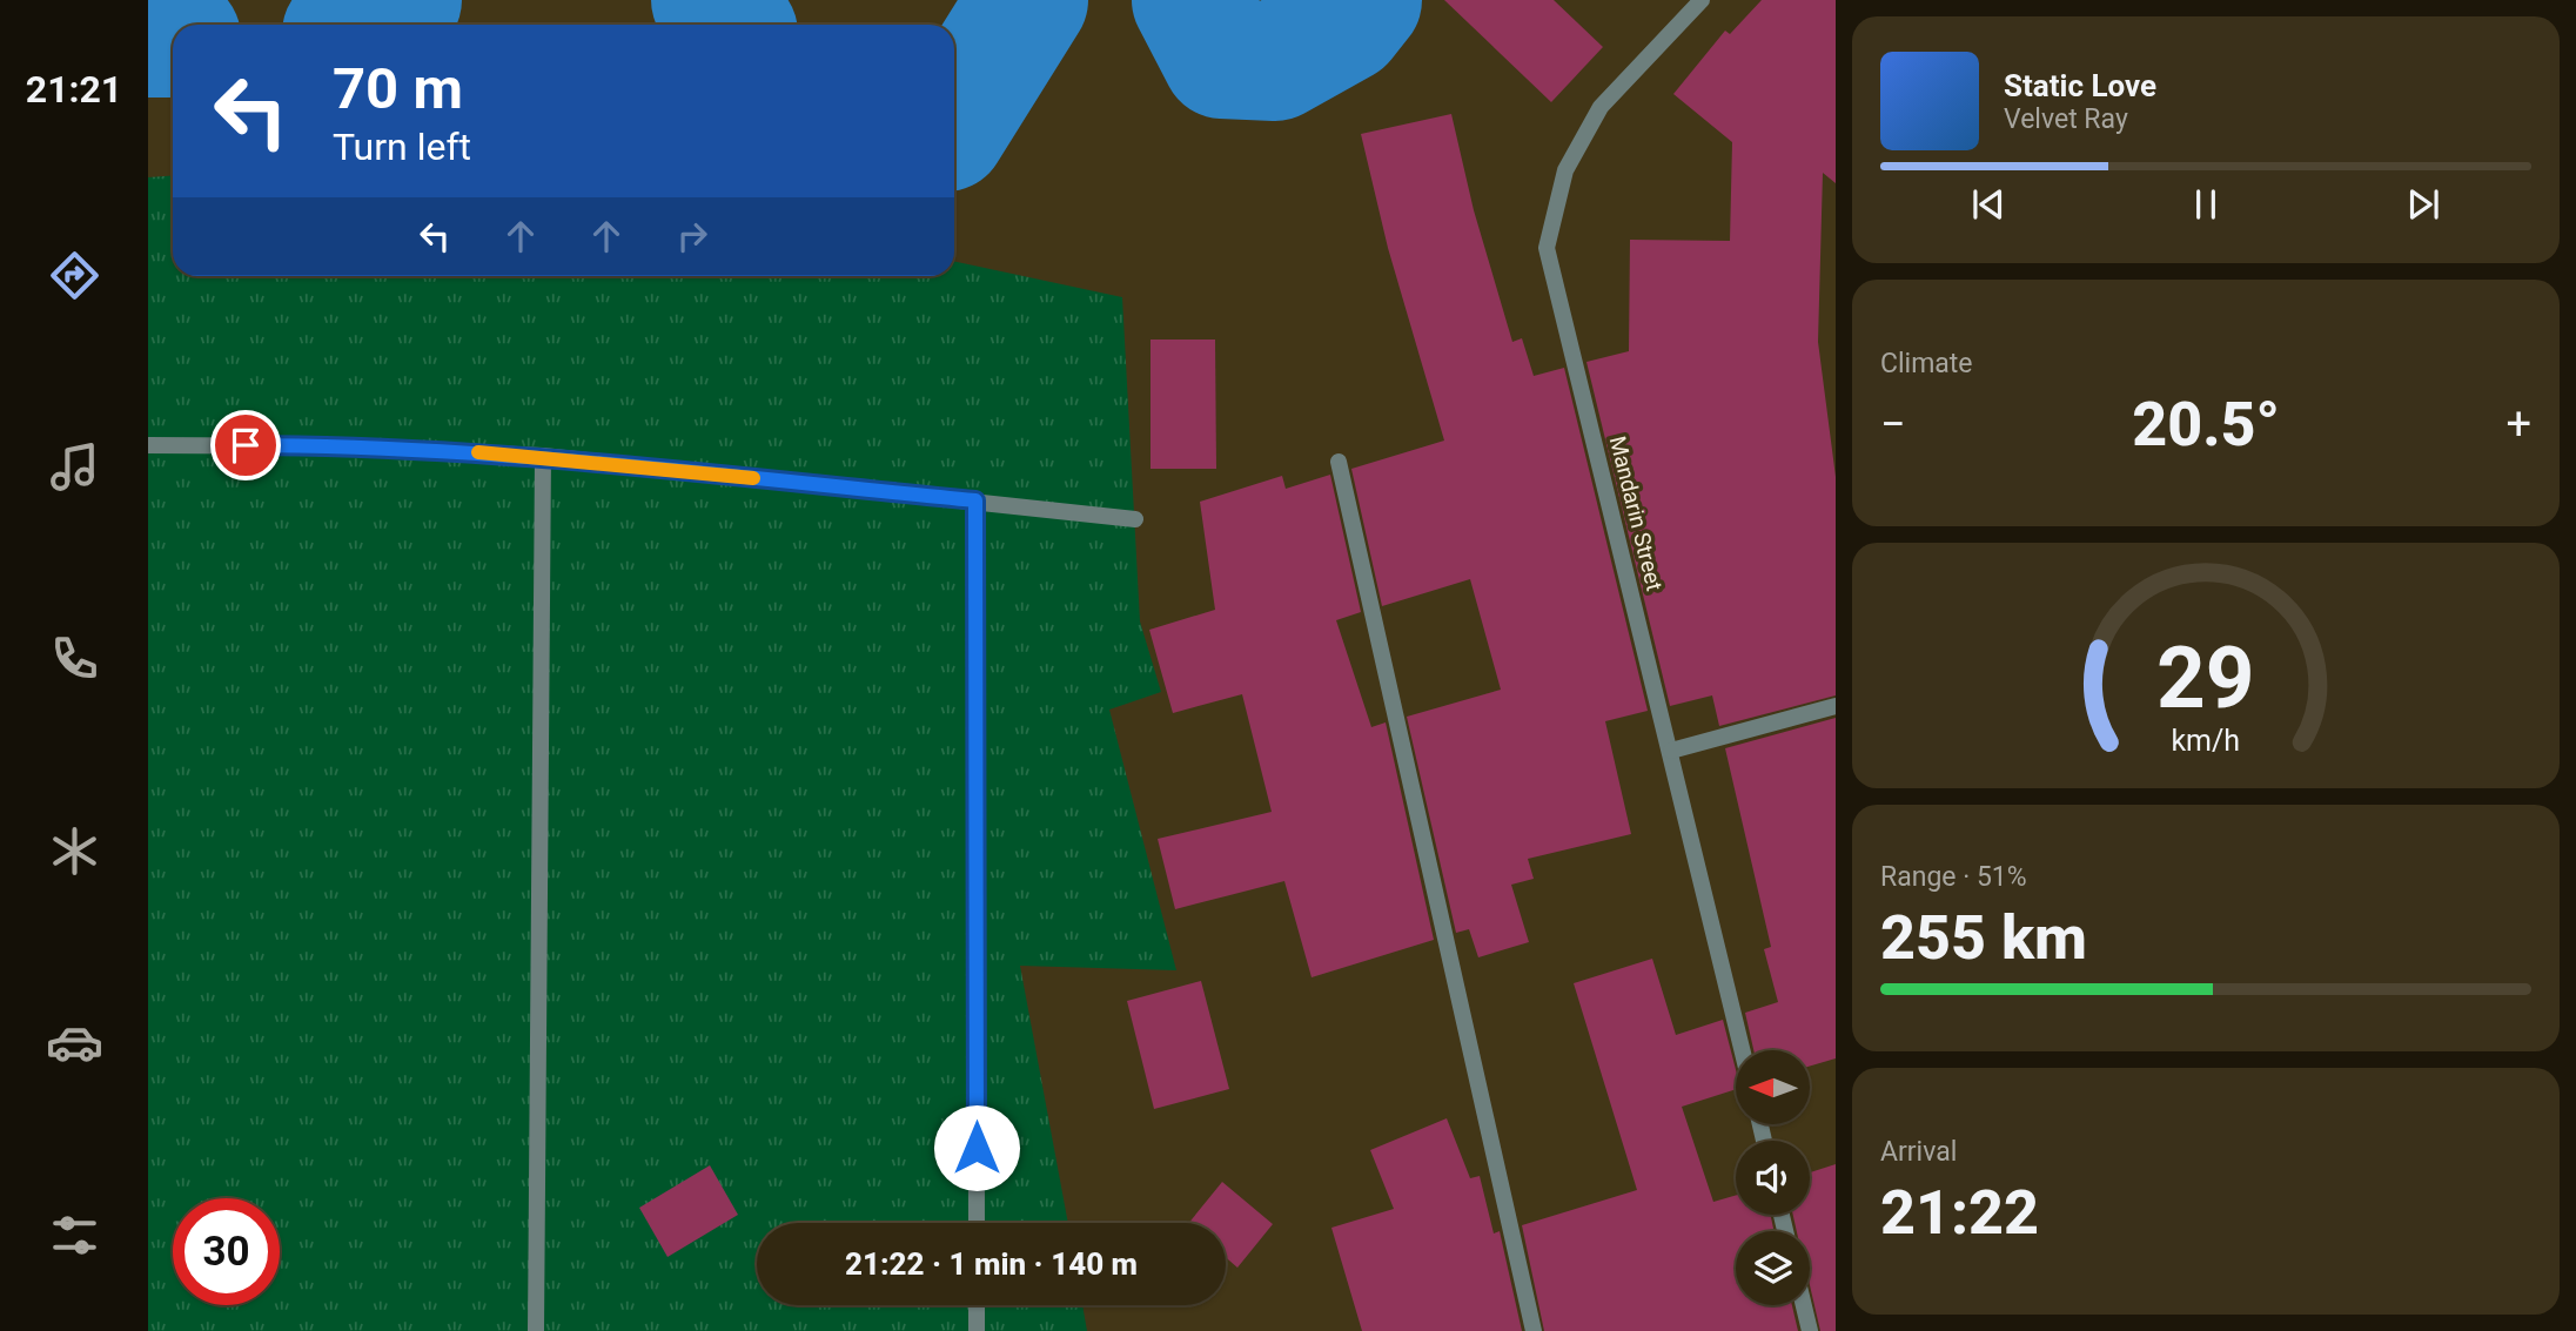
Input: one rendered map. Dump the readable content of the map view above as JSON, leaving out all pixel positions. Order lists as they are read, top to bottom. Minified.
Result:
{"streets":{"street":["Mandarin Street"]},"north":"left","page":{"tabs":"21:21","turn":["70 m","Turn left"],"song":["Static Love","Velvet Ray"],"tile":["Climate",["Range · 51%","255 km"],["Arrival","21:22"]],"heat":["−","20.5°","+"],"limit":"30","trip":"21:22 · 1 min · 140 m","gauge":["29","km/h"]}}
